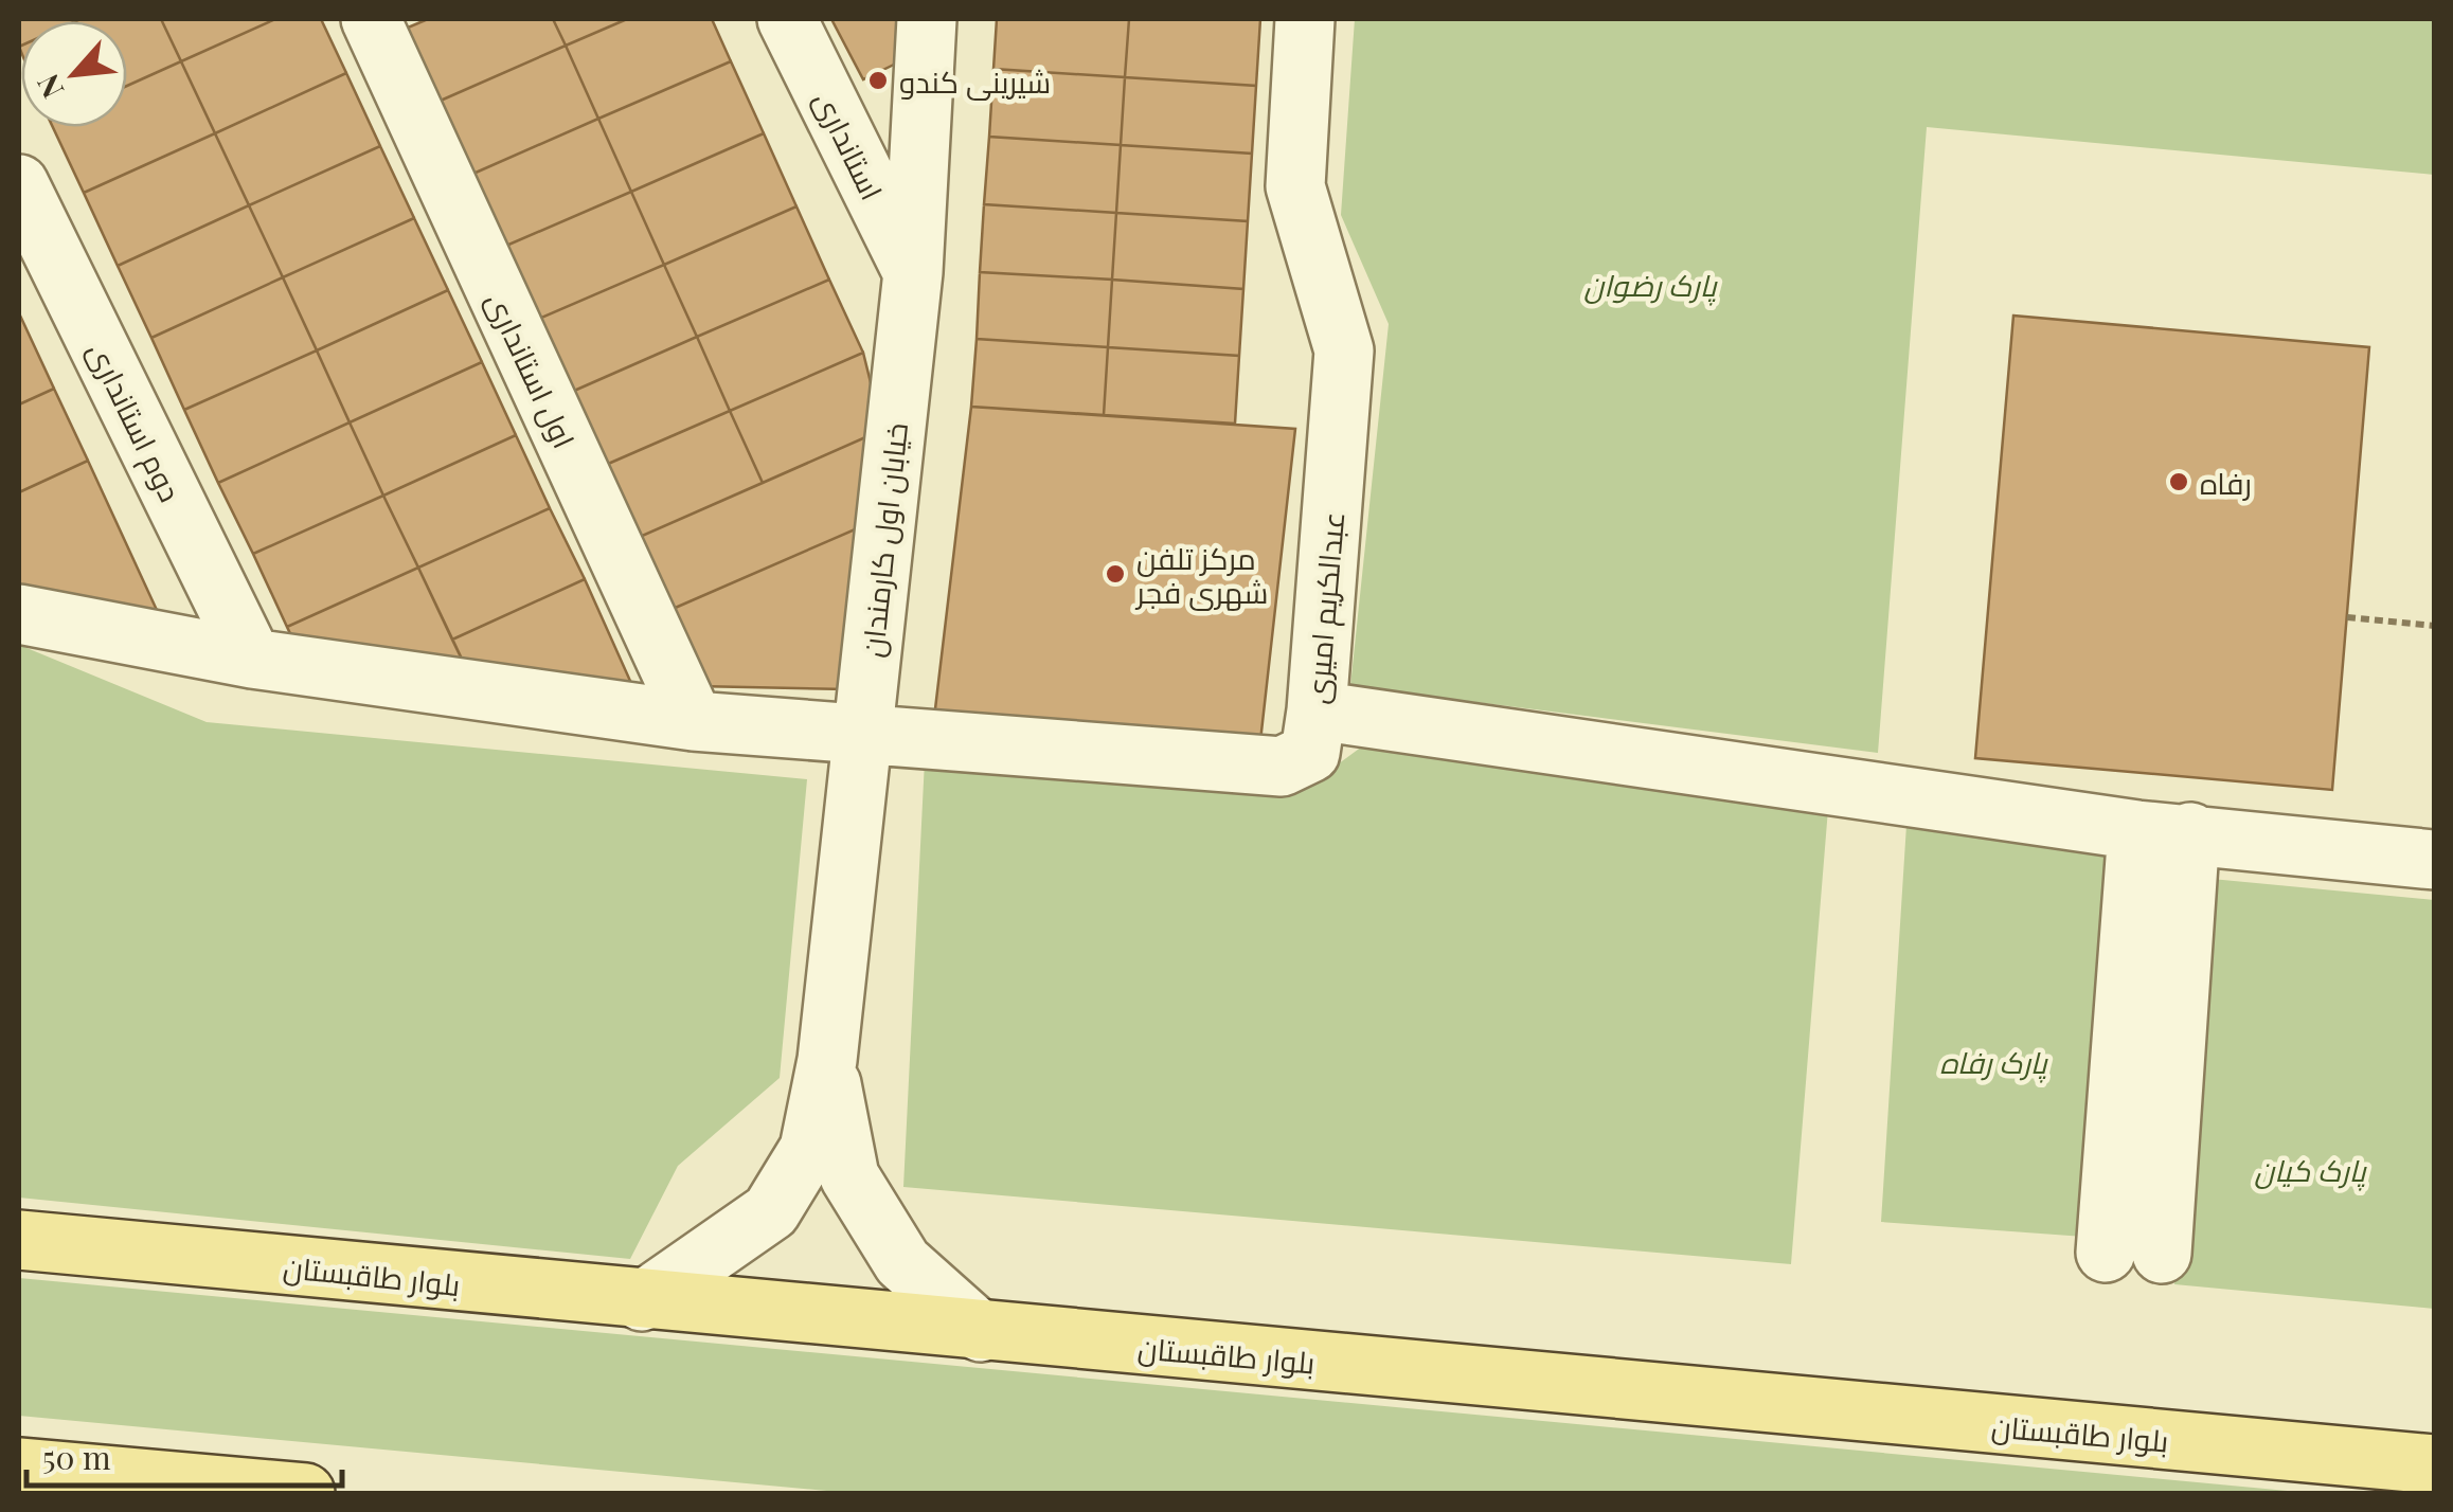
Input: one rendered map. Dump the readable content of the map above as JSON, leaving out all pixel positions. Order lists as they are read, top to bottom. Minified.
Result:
{"streets":{"main road":["بلوار طاقبستان"],"street":["استانداری","اول استانداری","دوم استانداری","خیابان اول کارمندان","عبدالکریم امیری"]},"crossings":[["استانداری","خیابان اول کارمندان"],["خیابان اول کارمندان","عبدالکریم امیری"]],"parks":["پارک رضوان","پارک رفاه","پارک کیان"],"places":["شیرینی کندو","رفاه","مرکز تلفن شهری فجر"],"scale_bar":"50 m","north":"bottom left"}
